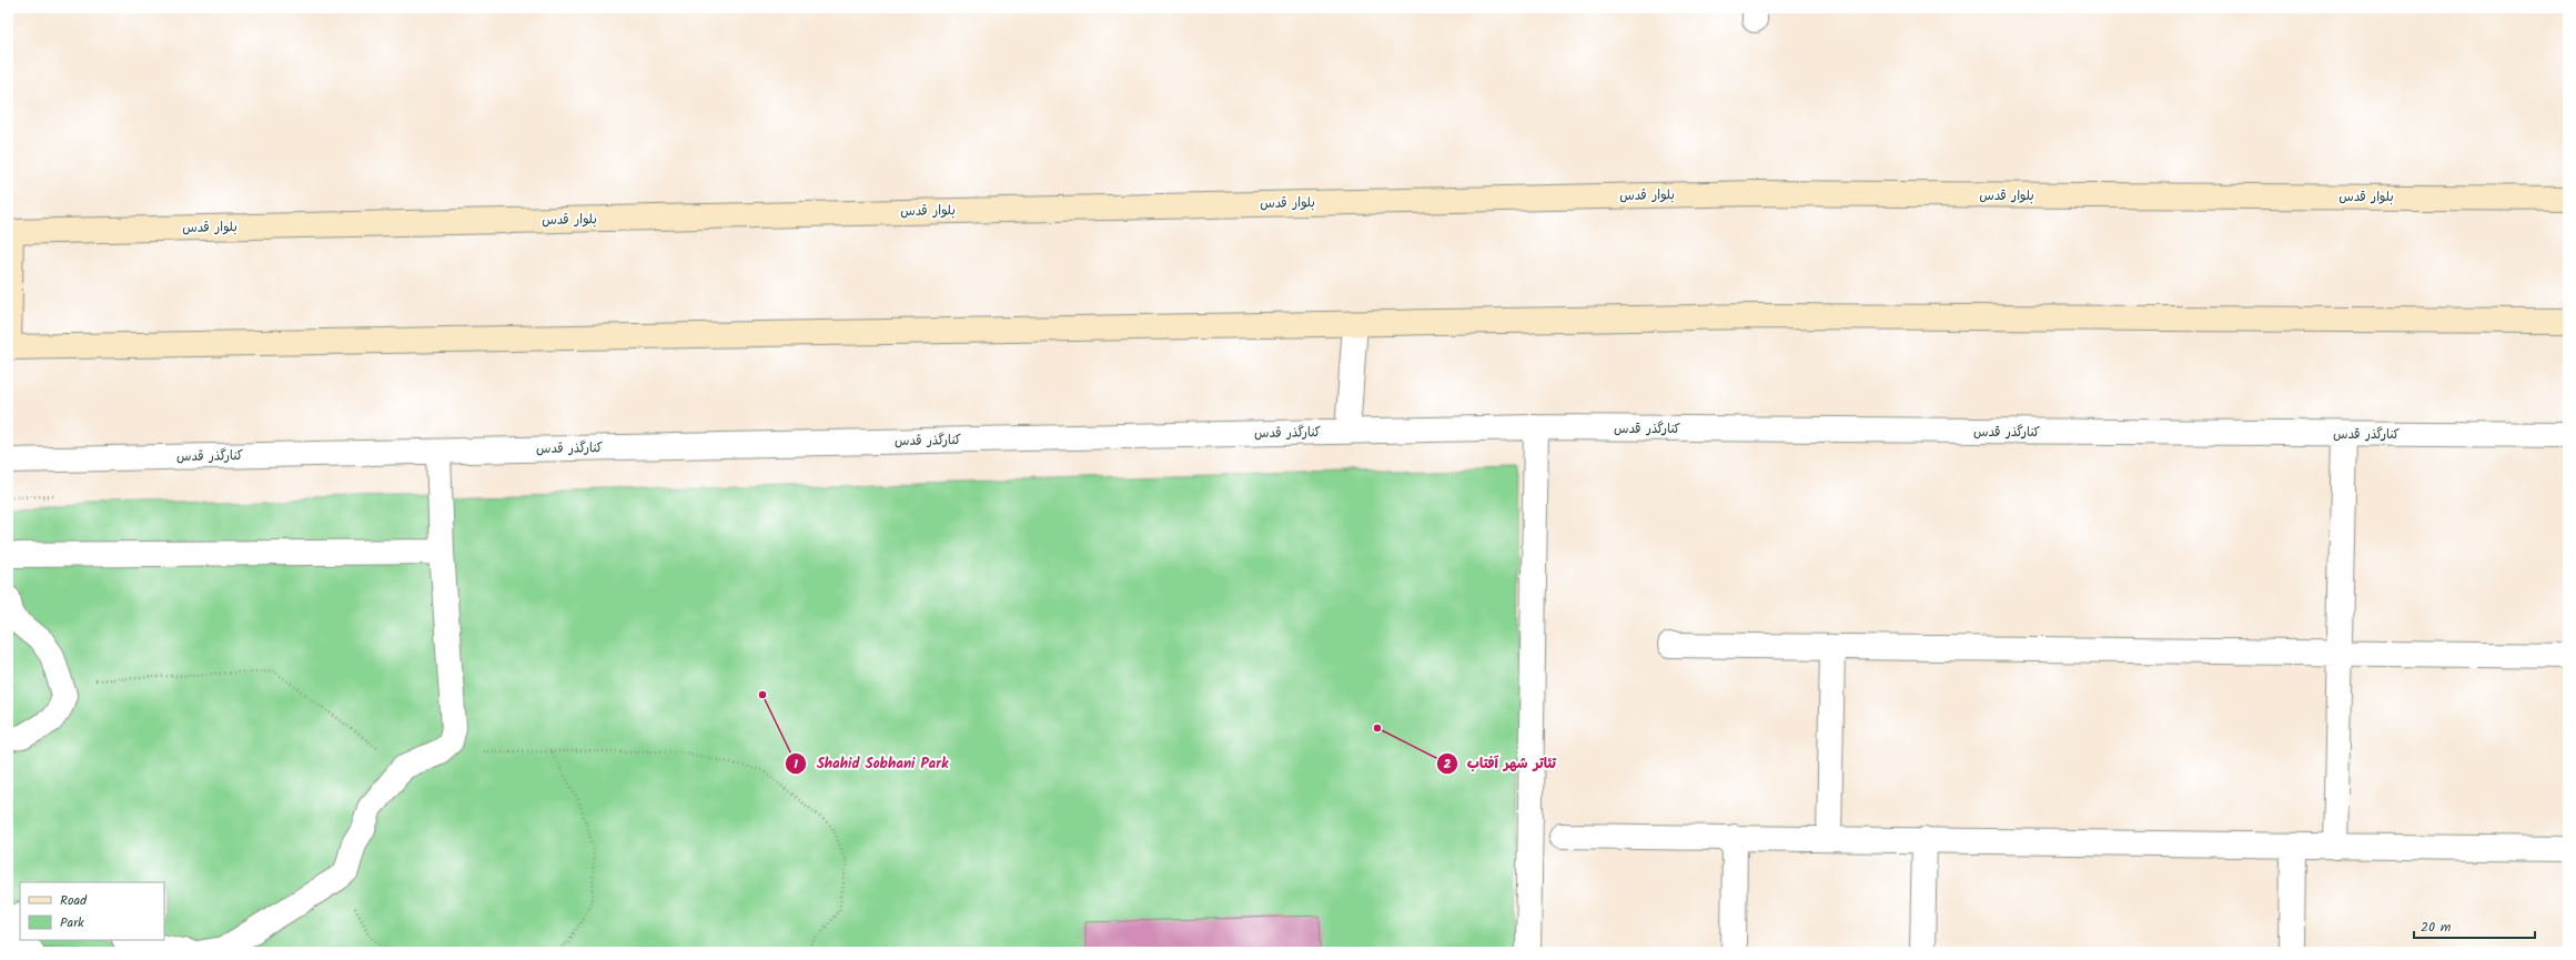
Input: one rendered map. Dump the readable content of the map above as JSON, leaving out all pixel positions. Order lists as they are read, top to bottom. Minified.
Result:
{"streets":{"main road":["بلوار قدس"],"street":["کنارگذر قدس"]},"places":["Shahid Sobhani Park","تئاتر شهر آفتاب"],"legend":["Road","Park"],"scale_bar":"20 m"}
